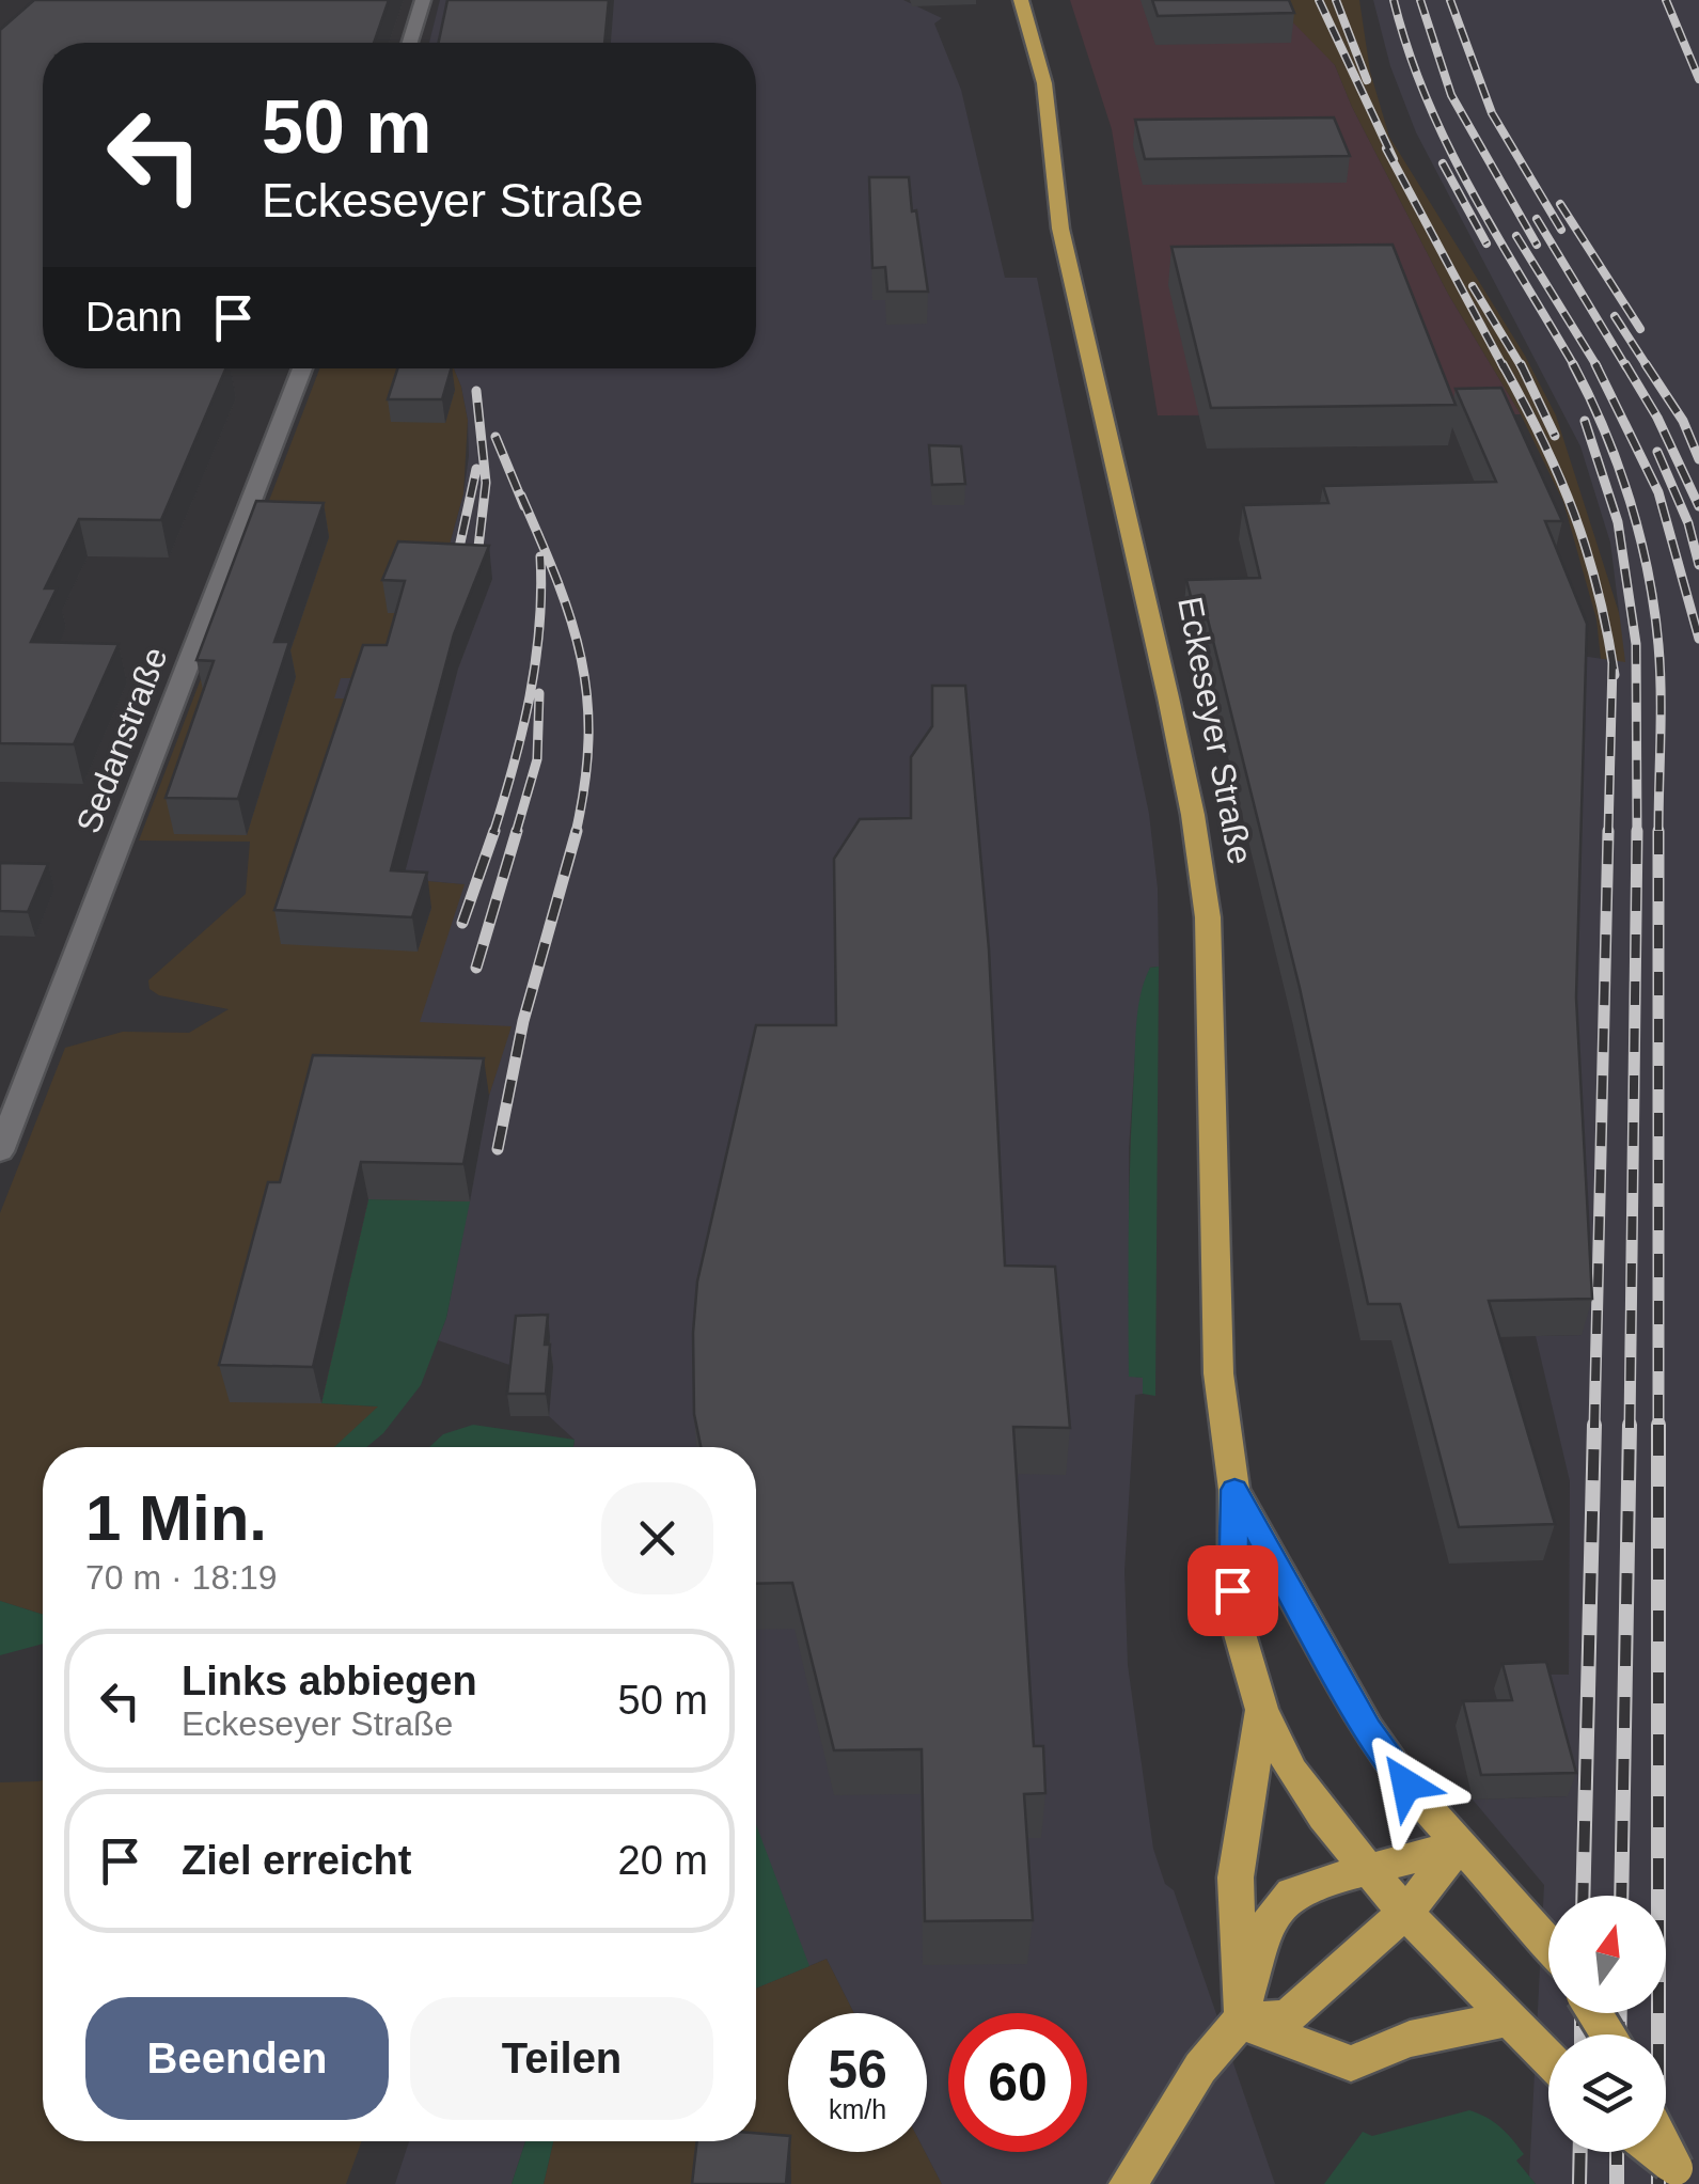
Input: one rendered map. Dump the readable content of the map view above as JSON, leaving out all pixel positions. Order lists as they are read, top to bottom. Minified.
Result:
{"streets":{"main road":["Eckeseyer Straße"],"street":["Sedanstraße"]},"north":"top","page":{"turn":["50 m","Eckeseyer Straße"],"then":"Dann","heading":["1 Min.","70 m · 18:19"],"list":[{"name":"Links abbiegen","note":"Eckeseyer Straße","value":"50 m"},{"name":"Ziel erreicht","value":"20 m"}],"buttons":["Beenden","Teilen"],"speed":"56 km/h","limit":"60"}}
